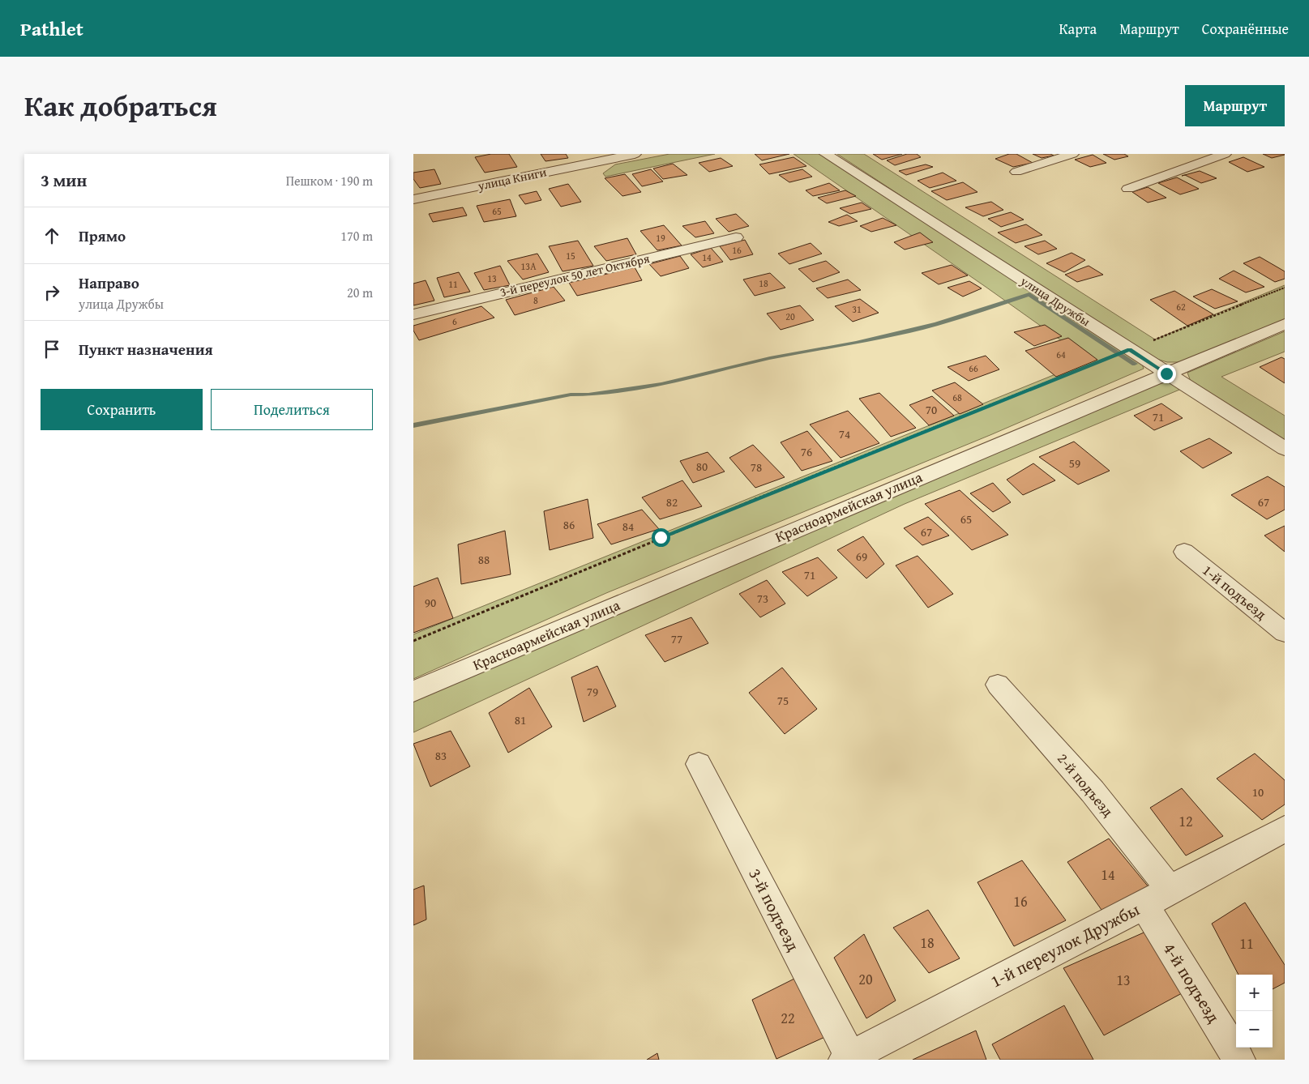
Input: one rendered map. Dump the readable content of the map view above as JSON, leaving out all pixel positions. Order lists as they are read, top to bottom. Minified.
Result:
{"streets":{"street":["улица Книги","3-й переулок 50 лет Октября","улица Дружбы","Красноармейская улица","1-й подъезд","2-й подъезд","3-й подъезд","1-й переулок Дружбы","4-й подъезд"]},"crossings":[["улица Дружбы","Красноармейская улица"],["2-й подъезд","1-й переулок Дружбы"],["3-й подъезд","1-й переулок Дружбы"],["1-й переулок Дружбы","4-й подъезд"]],"house_numbers":["65","19","16","15","14","13А","13","18","11","8","62","31","20","6","64","66","68","70","71","74","76","59","80","78","82","67","65","86","84","67","69","88","71","73","90","77","79","75","81","83","10","12","14","16","18","11","20","13","22"],"page":{"header":"Pathlet","nav":["Карта","Маршрут","Сохранённые"],"title":"Как добраться","buttons":["Маршрут",["Сохранить","Поделиться"]],"heading":["3 мин","Пешком · 190 m"],"list":[["Прямо","170 m"],["Направо","улица Дружбы","20 m"],"Пункт назначения"],"map_buttons":["+","−"]}}
